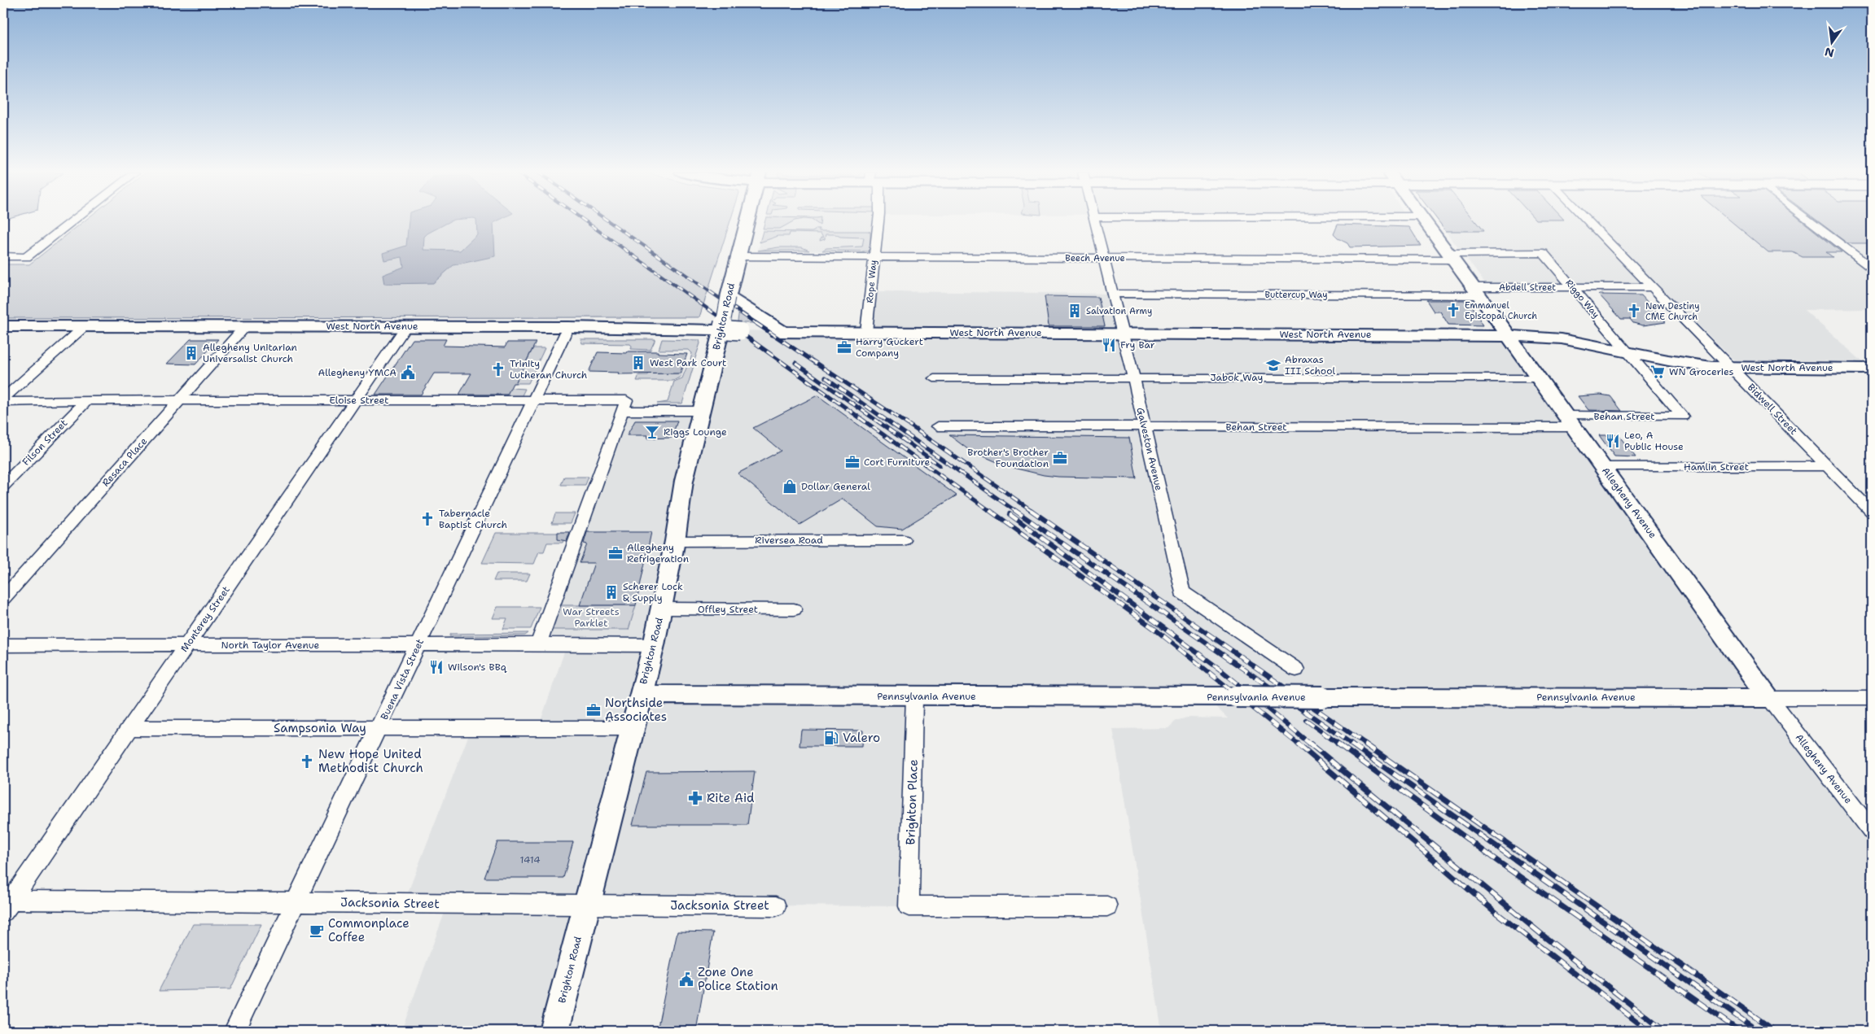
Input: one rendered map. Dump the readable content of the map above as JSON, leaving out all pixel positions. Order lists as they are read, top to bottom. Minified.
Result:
{"streets":{"main road":["Brighton Road","West North Avenue","Allegheny Avenue","Pennsylvania Avenue"],"street":["Beech Avenue","Rope Way","Abdell Street","Buttercup Way","Riggo Way","Jabok Way","Eloise Street","Bidwell Street","Behan Street","Filson Street","Galveston Avenue","Resaca Place","Hamlin Street","Riversea Road","Offley Street","Monterey Street","North Taylor Avenue","Buena Vista Street","Sampsonia Way","Brighton Place","Jacksonia Street"]},"crossings":[["Beech Avenue","Rope Way"],["Beech Avenue","Riggo Way"],["Beech Avenue","Brighton Road"],["Beech Avenue","Galveston Avenue"],["Beech Avenue","Allegheny Avenue"],["Rope Way","West North Avenue"],["Abdell Street","Buttercup Way"],["Abdell Street","Riggo Way"],["Abdell Street","Bidwell Street"],["Abdell Street","Allegheny Avenue"],["Buttercup Way","Galveston Avenue"],["Buttercup Way","Allegheny Avenue"],["Riggo Way","West North Avenue"],["Riggo Way","Behan Street"],["Riggo Way","Allegheny Avenue"],["Brighton Road","West North Avenue"],["Brighton Road","Riversea Road"],["Brighton Road","Offley Street"],["Brighton Road","North Taylor Avenue"],["Brighton Road","Pennsylvania Avenue"],["Brighton Road","Sampsonia Way"],["Brighton Road","Jacksonia Street"],["West North Avenue","Bidwell Street"],["West North Avenue","Galveston Avenue"],["West North Avenue","Resaca Place"],["West North Avenue","Allegheny Avenue"],["West North Avenue","Monterey Street"],["West North Avenue","Buena Vista Street"],["Jabok Way","Galveston Avenue"],["Jabok Way","Allegheny Avenue"],["Eloise Street","Filson Street"],["Eloise Street","Resaca Place"],["Eloise Street","Monterey Street"],["Eloise Street","Buena Vista Street"],["Bidwell Street","Hamlin Street"],["Behan Street","Galveston Avenue"],["Behan Street","Allegheny Avenue"],["Hamlin Street","Allegheny Avenue"],["Allegheny Avenue","Pennsylvania Avenue"],["Monterey Street","North Taylor Avenue"],["Monterey Street","Sampsonia Way"],["Monterey Street","Jacksonia Street"],["North Taylor Avenue","Buena Vista Street"],["Buena Vista Street","Sampsonia Way"],["Buena Vista Street","Jacksonia Street"],["Pennsylvania Avenue","Brighton Place"]],"parks":["War Streets Parklet"],"places":{"church":["Emmanuel Episcopal Church","New Destiny CME Church","Trinity Lutheran Church","Tabernacle Baptist Church","New Hope United Methodist Church"],"building":["Salvation Army","Allegheny Unitarian Universalist Church","West Park Court","Scherer Lock & Supply"],"restaurant":["Fry Bar","Leo, A Public House","Wilson's BBq"],"office":["Harry Guckert Company","Brother's Brother Foundation","Cort Furniture","Allegheny Refrigeration","Northside Associates"],"school or university":["Abraxas III School"],"supermarket":["WN Groceries"],"public building":["Allegheny YMCA","Zone One Police Station"],"bar":["Riggs Lounge"],"shop":["Dollar General"],"fuel station":["Valero"],"pharmacy":["Rite Aid"],"cafe":["Commonplace Coffee"]},"house_numbers":["1414"],"north":"bottom"}
